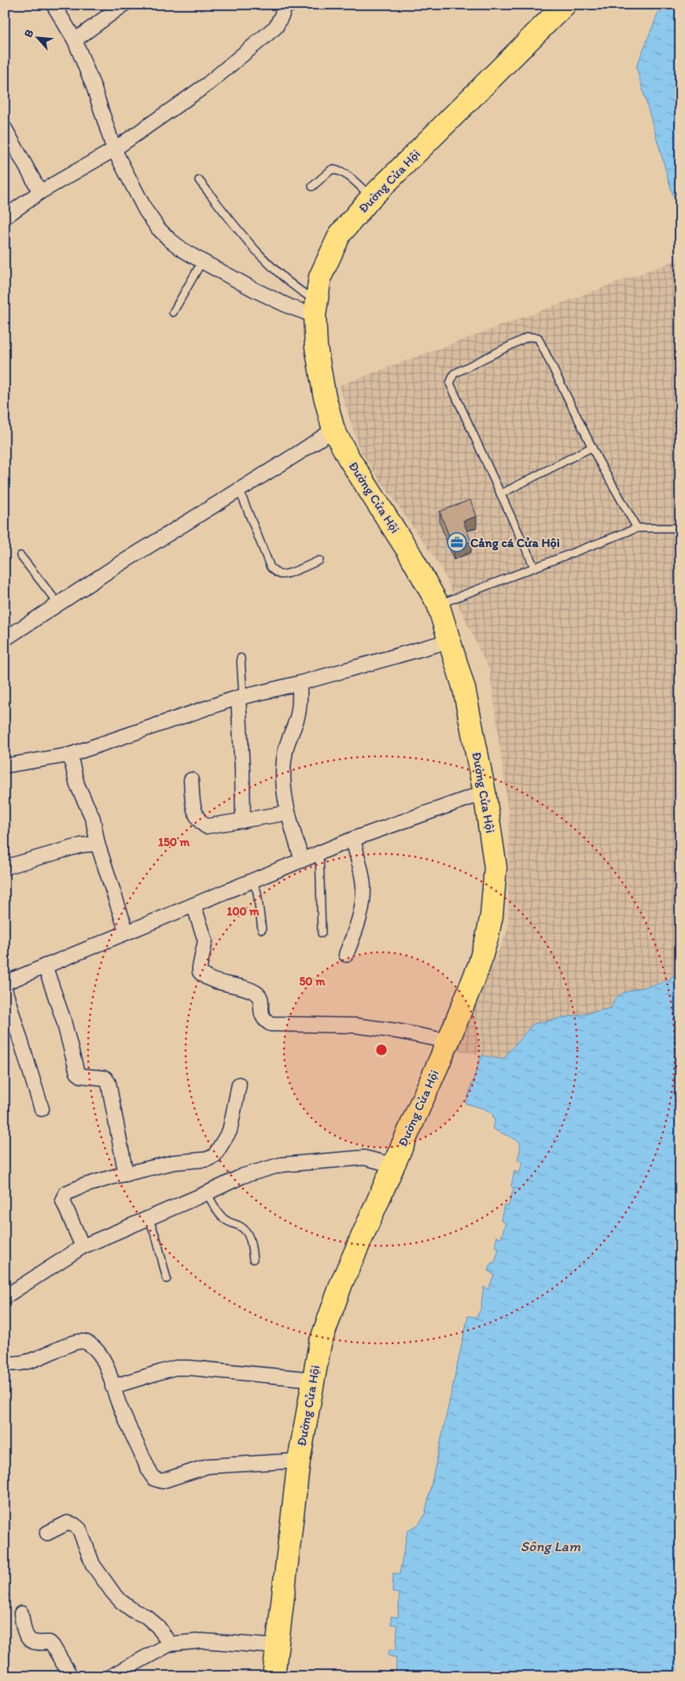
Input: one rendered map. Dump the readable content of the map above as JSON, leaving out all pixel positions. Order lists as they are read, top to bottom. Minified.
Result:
{"streets":{"main road":["Đường Cửa Hội"]},"water":["Sông Lam"],"places":{"office":["Cảng cá Cửa Hội"]},"north":"top left","rings":["150 m","100 m","50 m"]}
